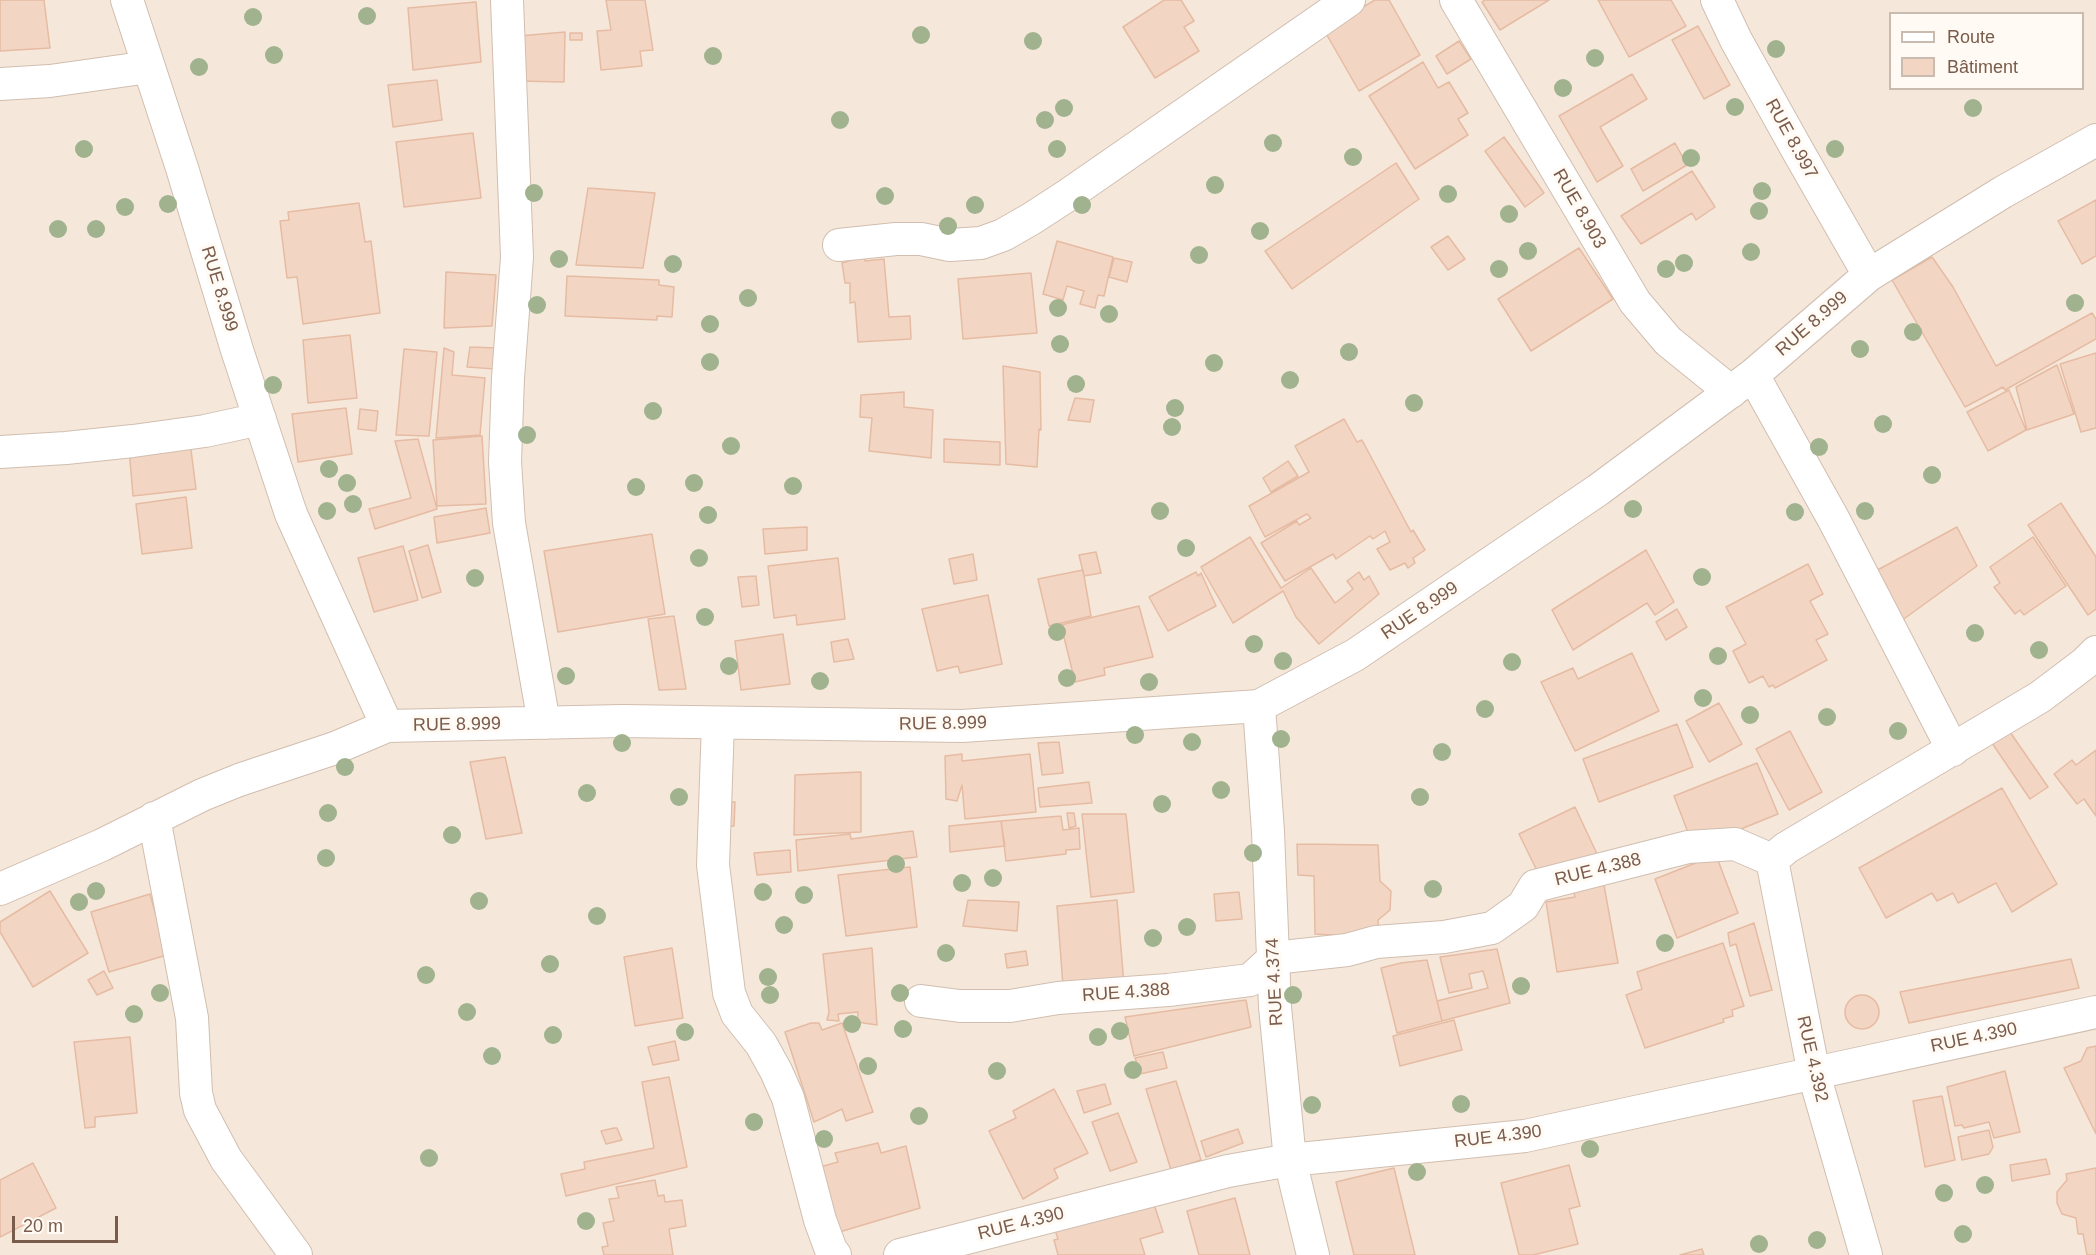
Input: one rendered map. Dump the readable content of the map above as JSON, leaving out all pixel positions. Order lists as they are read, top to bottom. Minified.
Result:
{"streets":{"street":["RUE 8.997","RUE 8.903","RUE 8.999","RUE 4.388","RUE 4.374","RUE 4.390","RUE 4.392"]},"crossings":[["RUE 8.997","RUE 8.999"],["RUE 8.903","RUE 8.999"],["RUE 8.999","RUE 4.374"],["RUE 4.388","RUE 4.374"],["RUE 4.388","RUE 4.392"],["RUE 4.374","RUE 4.390"],["RUE 4.390","RUE 4.392"]],"legend":["Route","Bâtiment"],"scale_bar":"20 m"}
